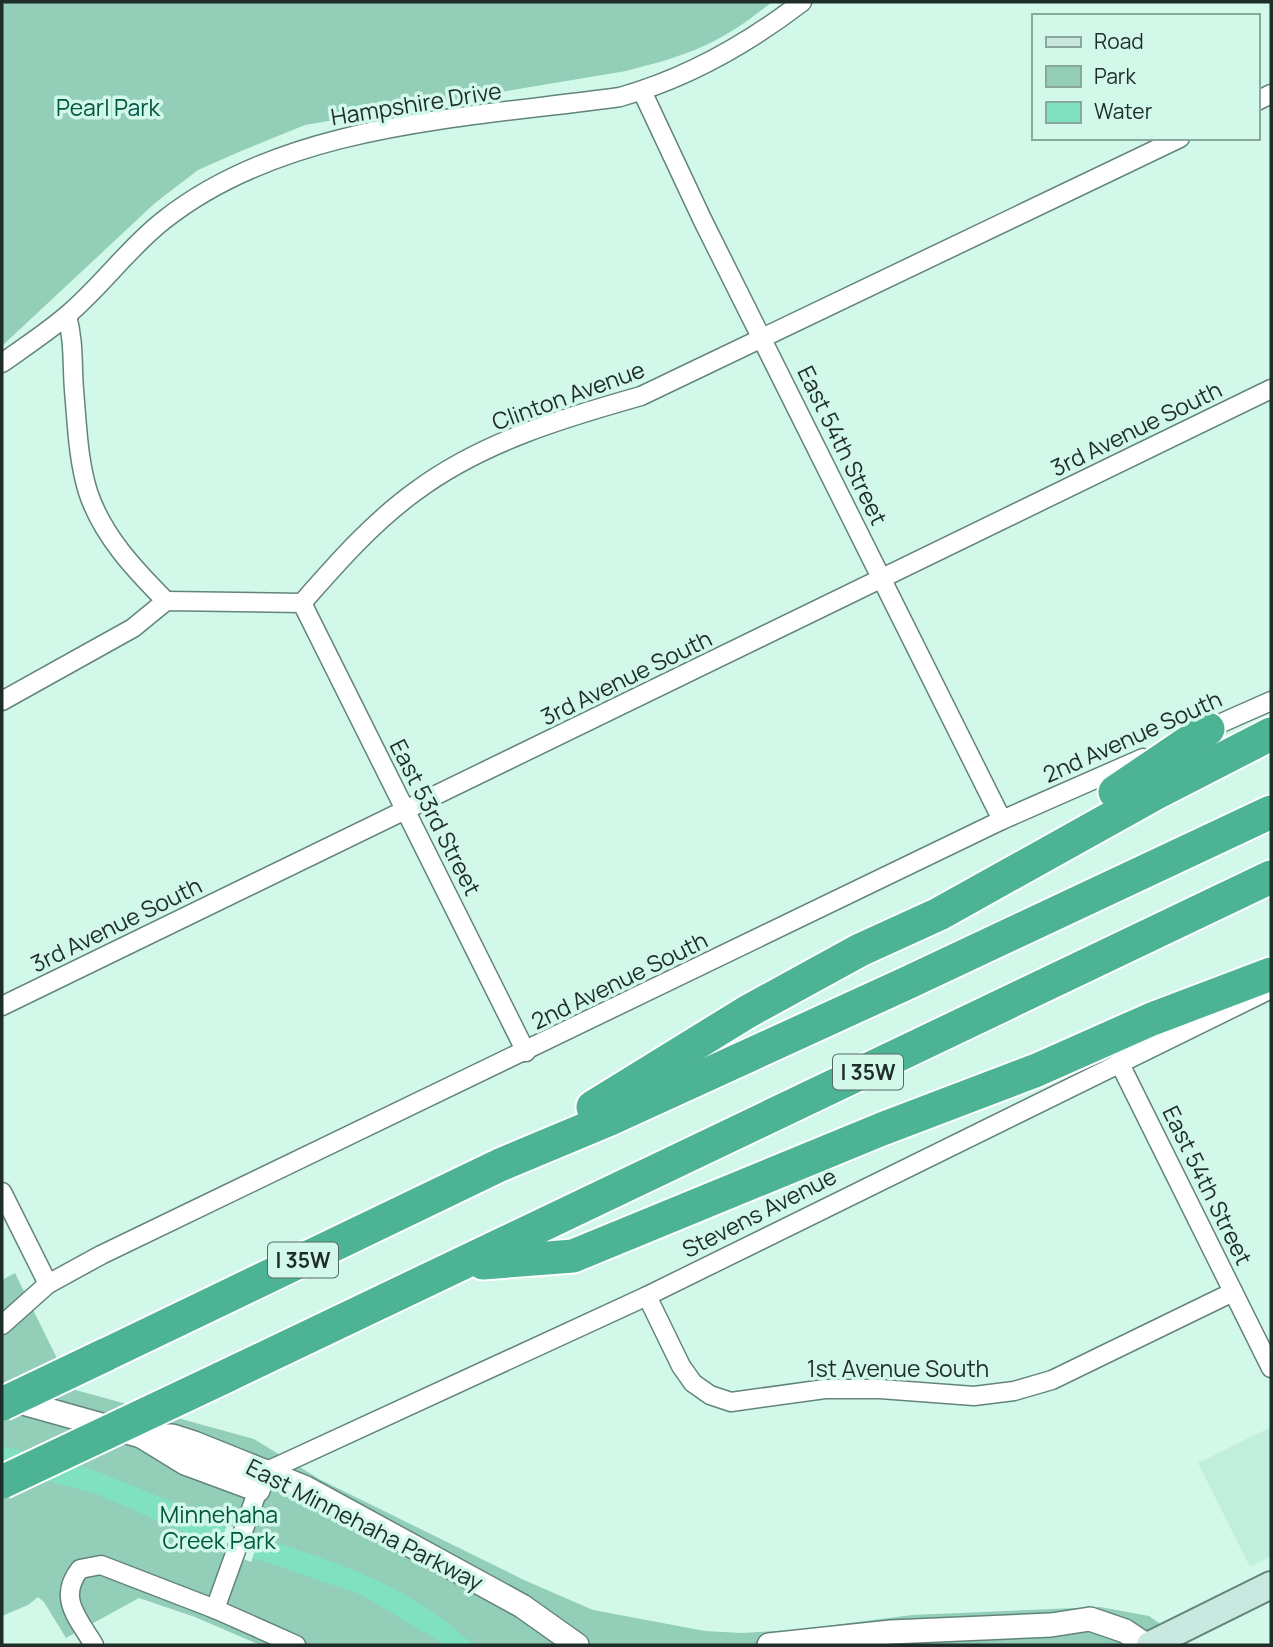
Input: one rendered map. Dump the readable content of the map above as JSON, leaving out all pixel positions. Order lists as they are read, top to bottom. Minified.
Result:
{"streets":{"highway":["I 35W"],"street":["Hampshire Drive","Clinton Avenue","3rd Avenue South","East 54th Street","2nd Avenue South","East 53rd Street","Stevens Avenue","1st Avenue South","East Minnehaha Parkway"]},"crossings":[["Hampshire Drive","East 54th Street"],["Clinton Avenue","East 54th Street"],["Clinton Avenue","East 53rd Street"],["3rd Avenue South","East 54th Street"],["3rd Avenue South","East 53rd Street"],["East 54th Street","2nd Avenue South"],["East 54th Street","Stevens Avenue"],["East 54th Street","1st Avenue South"],["2nd Avenue South","East 53rd Street"],["Stevens Avenue","1st Avenue South"],["Stevens Avenue","East Minnehaha Parkway"]],"parks":["Pearl Park","Minnehaha Creek Park"],"legend":["Road","Park","Water"]}
